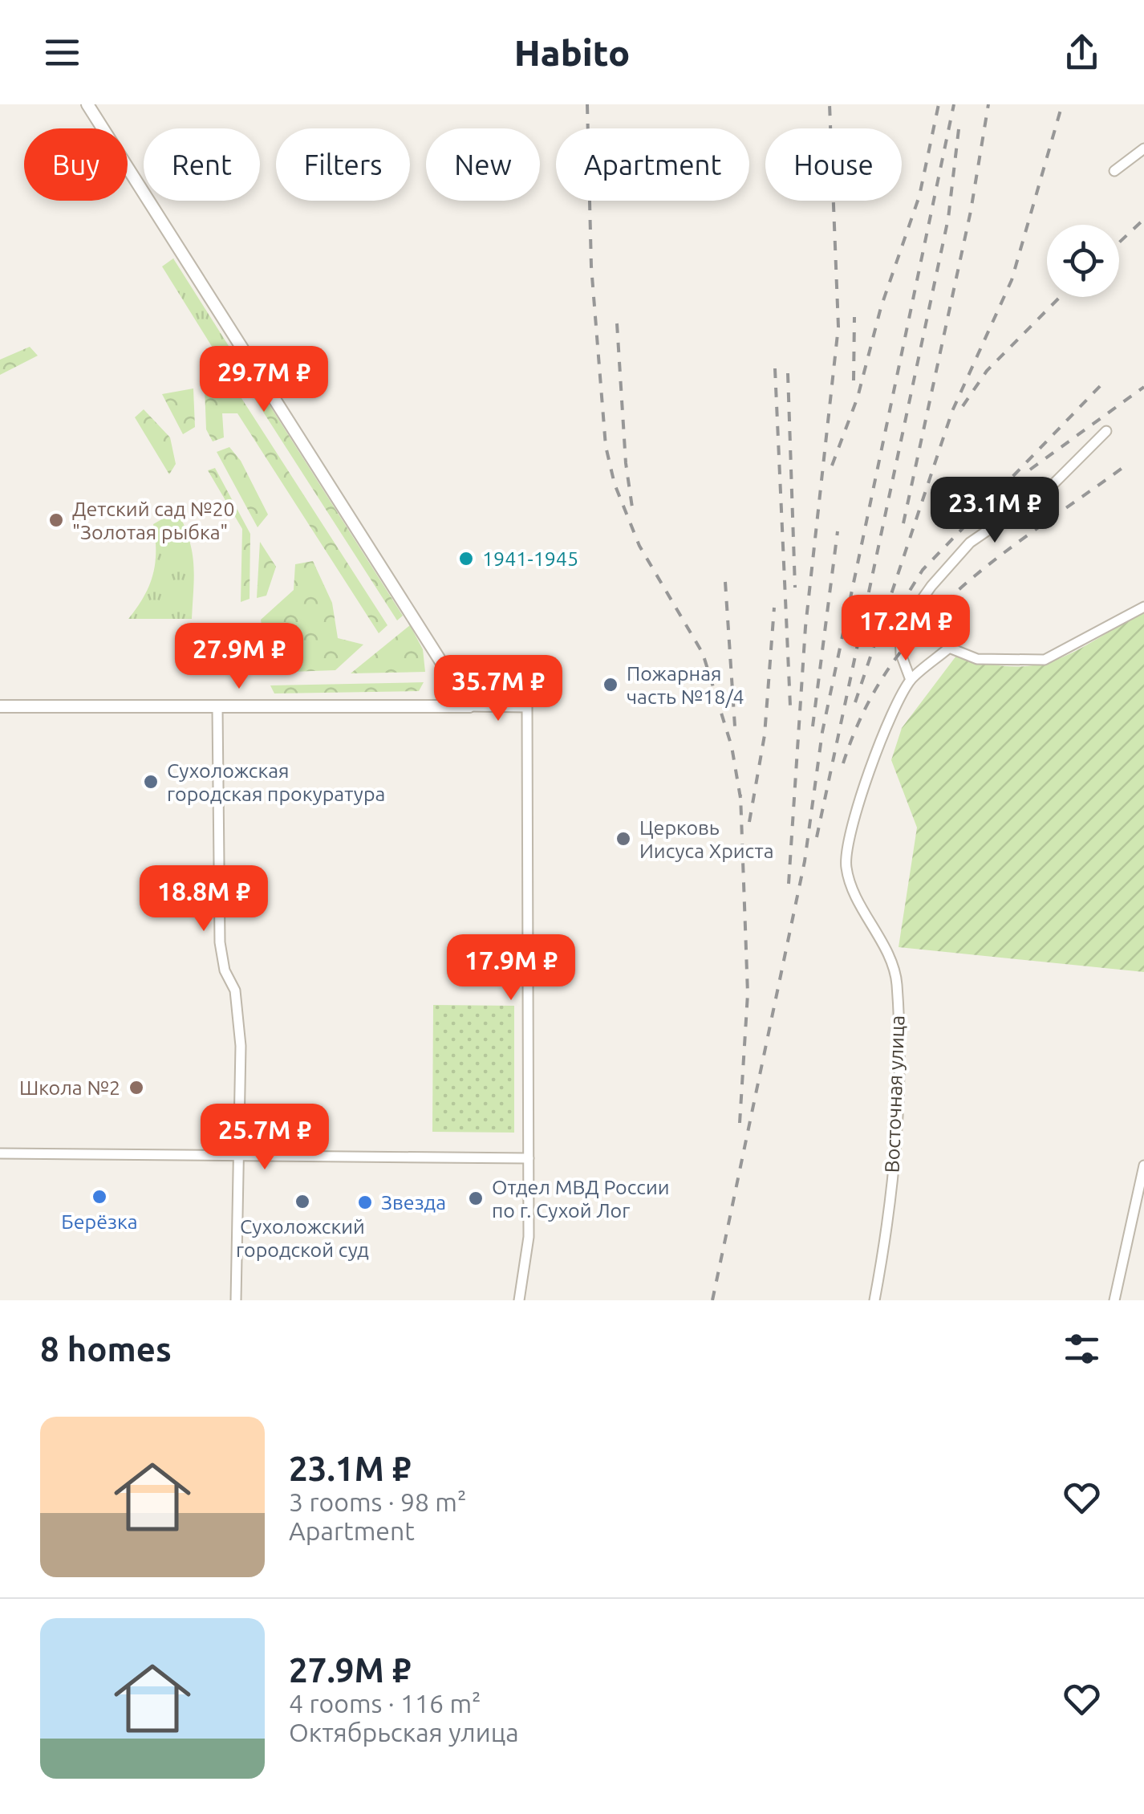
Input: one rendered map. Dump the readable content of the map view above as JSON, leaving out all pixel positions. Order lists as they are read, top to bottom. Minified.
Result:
{"streets":{"street":["Восточная улица"]},"places":["Детский сад №20 \"Золотая рыбка\"","1941-1945","Пожарная часть №18/4","Сухоложская городская прокуратура","Церковь Иисуса Христа","Школа №2","Берёзка","Отдел МВД России по г. Сухой Лог","Сухоложский городской суд","Звезда"],"page":{"header":"Habito","chip":["Buy","Rent","Filters","New","Apartment","House"],"price":["29.7M ₽","23.1M ₽","17.2M ₽","27.9M ₽","35.7M ₽","18.8M ₽","17.9M ₽","25.7M ₽"],"heading":"8 homes","list":[{"name":"23.1M ₽","note":"3 rooms · 98 m² · Apartment"},{"name":"27.9M ₽","note":"4 rooms · 116 m² · Октябрьская улица"}]}}
